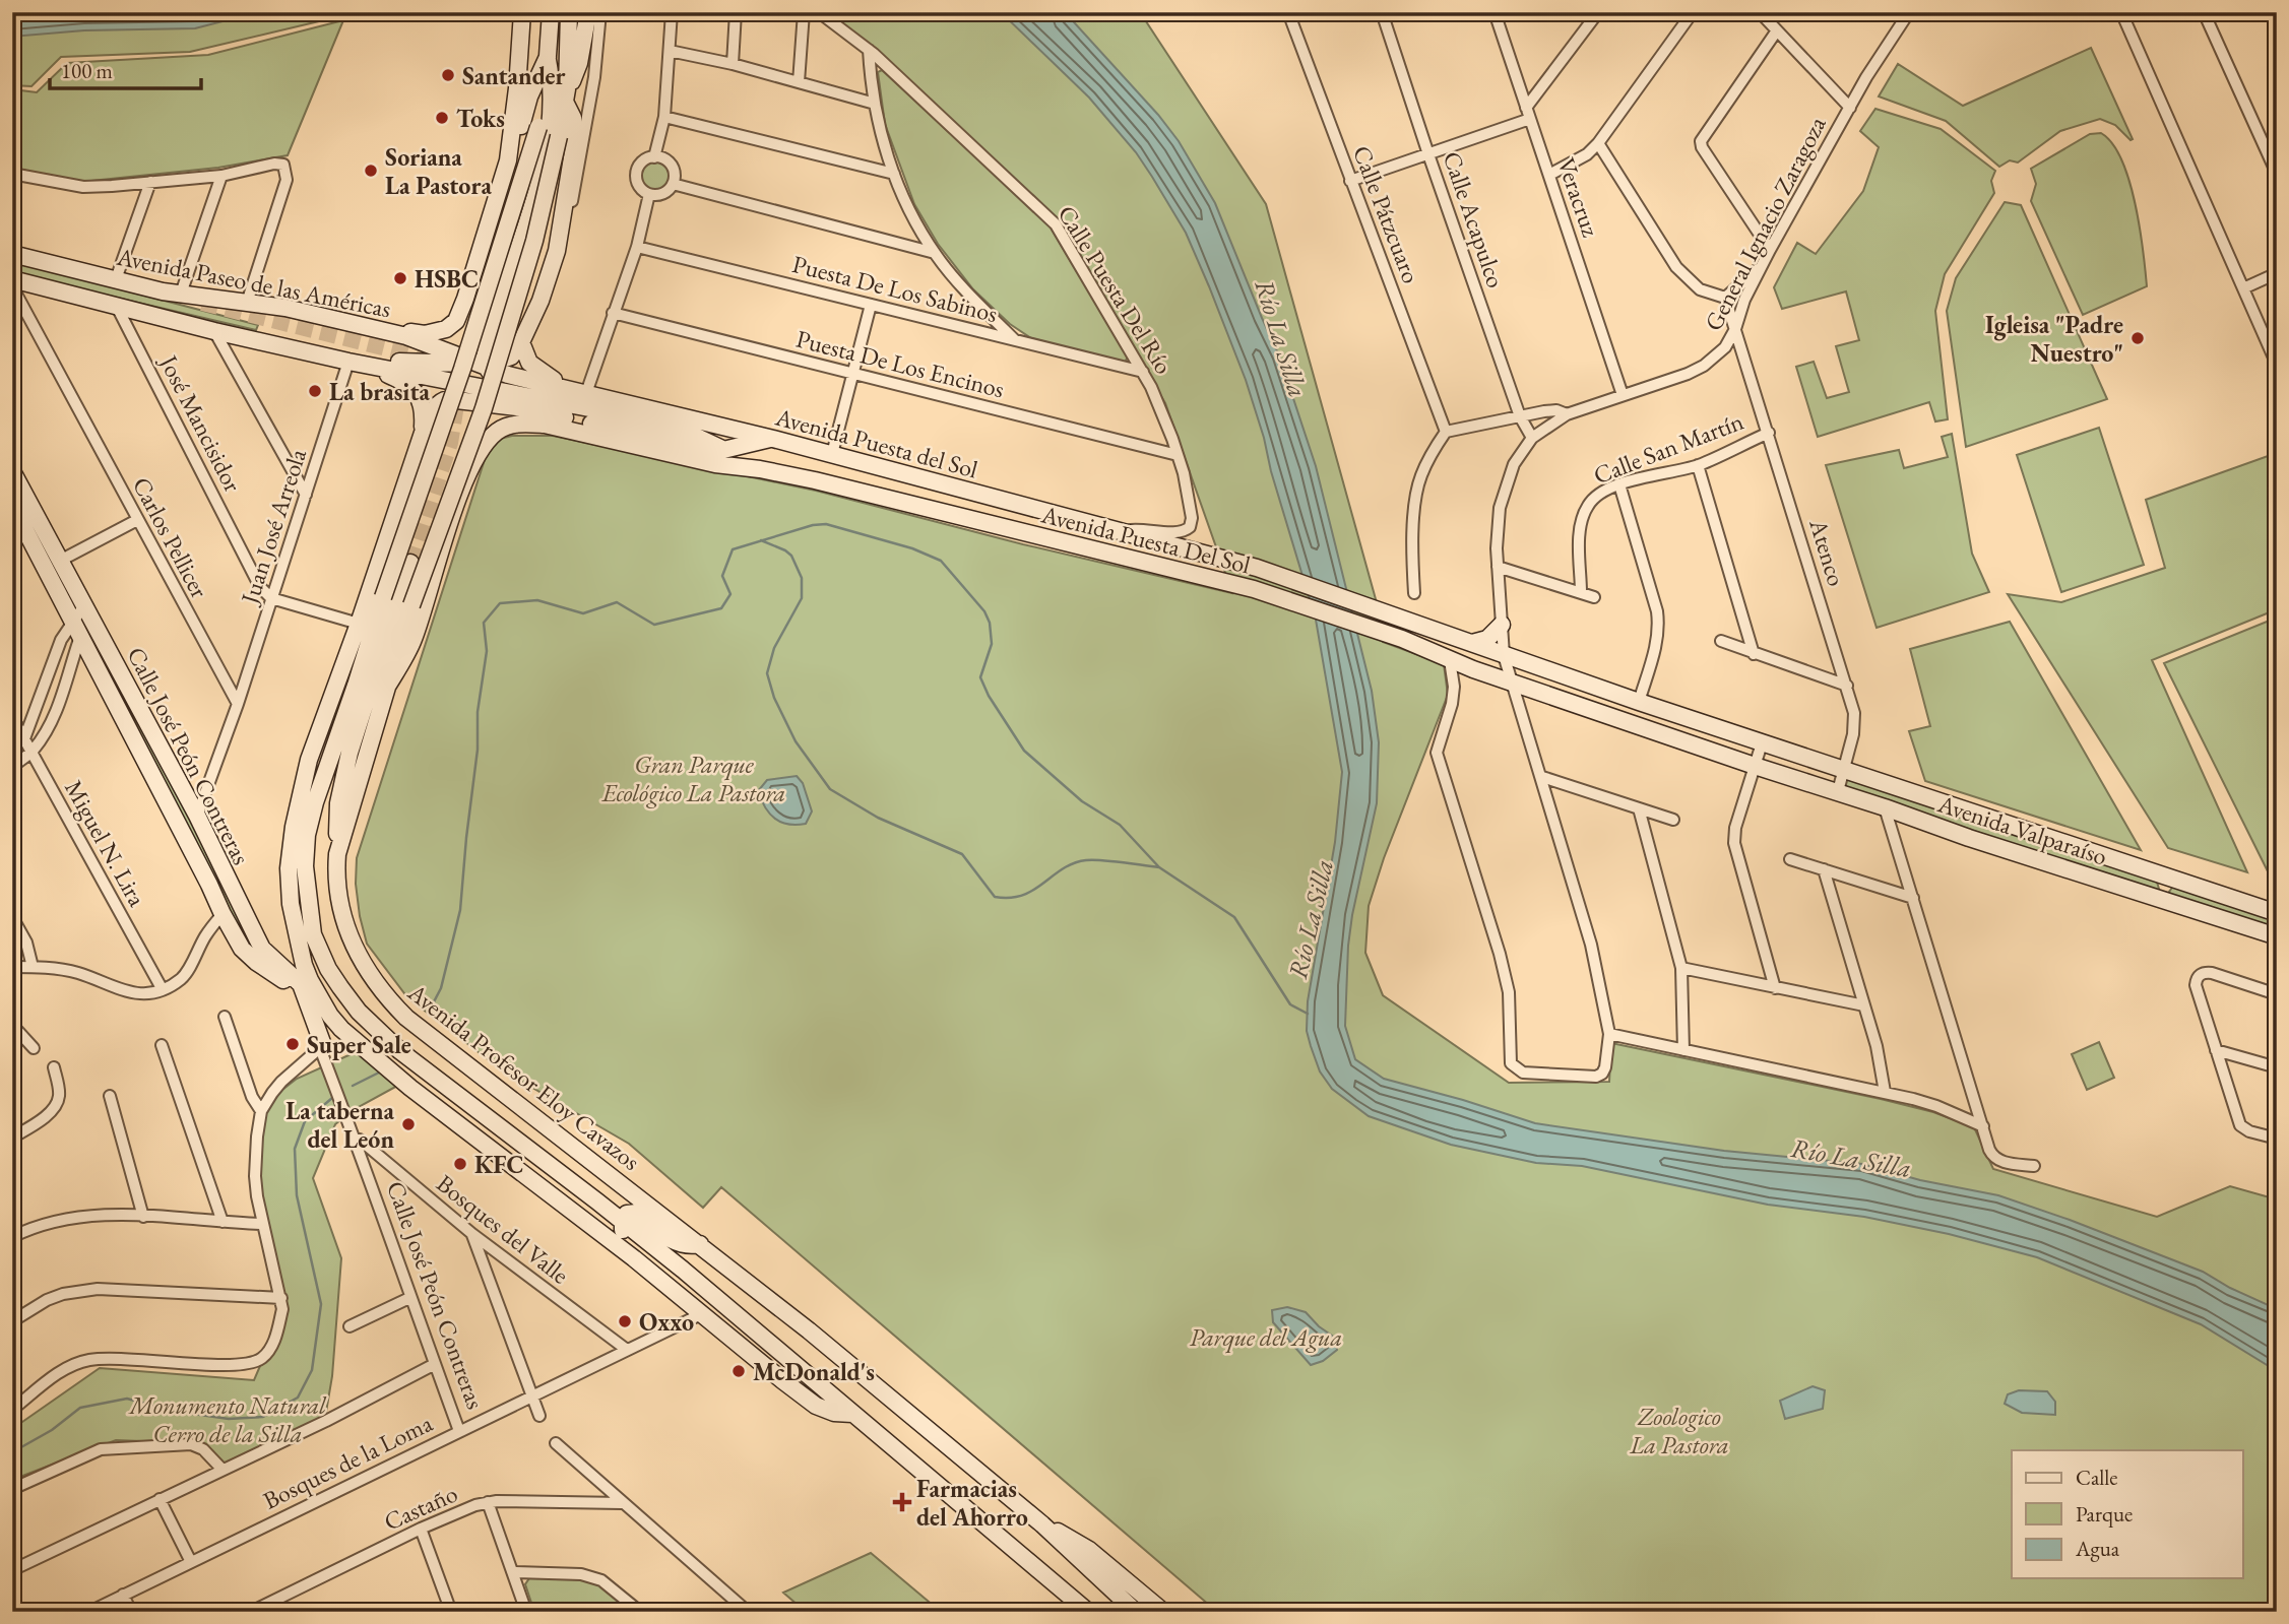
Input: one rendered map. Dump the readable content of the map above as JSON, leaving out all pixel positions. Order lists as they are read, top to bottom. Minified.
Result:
{"streets":{"main road":["Avenida Paseo de las Américas","Avenida Puesta del Sol","Avenida Puesta Del Sol","Calle José Peón Contreras","Avenida Valparaíso","Avenida Profesor Eloy Cavazos"],"street":["Veracruz","Calle Pátzcuaro","Calle Acapulco","General Ignacio Zaragoza","Puesta De Los Sabinos","Calle Puesta Del Río","Puesta De Los Encinos","José Mancisidor","Calle San Martín","Juan José Arreola","Carlos Pellicer","Atenco","Miguel N. Lira","Bosques del Valle","Bosques de la Loma","Castaño"]},"crossings":[["Veracruz","General Ignacio Zaragoza"],["Calle Pátzcuaro","General Ignacio Zaragoza"],["Calle Acapulco","General Ignacio Zaragoza"],["General Ignacio Zaragoza","Atenco"],["Avenida Paseo de las Américas","José Mancisidor"],["Avenida Paseo de las Américas","Avenida Puesta del Sol"],["Avenida Paseo de las Américas","Juan José Arreola"],["Avenida Paseo de las Américas","Avenida Profesor Eloy Cavazos"],["Puesta De Los Sabinos","Calle Puesta Del Río"],["Calle Puesta Del Río","Puesta De Los Encinos"],["Calle Puesta Del Río","Avenida Puesta del Sol"],["José Mancisidor","Juan José Arreola"],["Avenida Puesta del Sol","Avenida Puesta Del Sol"],["Avenida Puesta del Sol","Avenida Profesor Eloy Cavazos"],["Calle San Martín","Atenco"],["Juan José Arreola","Carlos Pellicer"],["Avenida Puesta Del Sol","Avenida Valparaíso"],["Atenco","Avenida Valparaíso"],["Calle José Peón Contreras","Bosques del Valle"],["Calle José Peón Contreras","Bosques de la Loma"],["Bosques del Valle","Bosques de la Loma"]],"water":["Río La Silla"],"parks":["Gran Parque Ecológico La Pastora","Parque del Agua","Monumento Natural Cerro de la Silla","Zoologico La Pastora"],"places":{"other":["Santander","Toks","Soriana La Pastora","HSBC","Igleisa \"Padre Nuestro\"","La brasita","Super Sale","La taberna del León","KFC","Oxxo","McDonald's"],"health":["Farmacias del Ahorro"]},"legend":["Calle","Parque","Agua"],"scale_bar":"100 m"}
